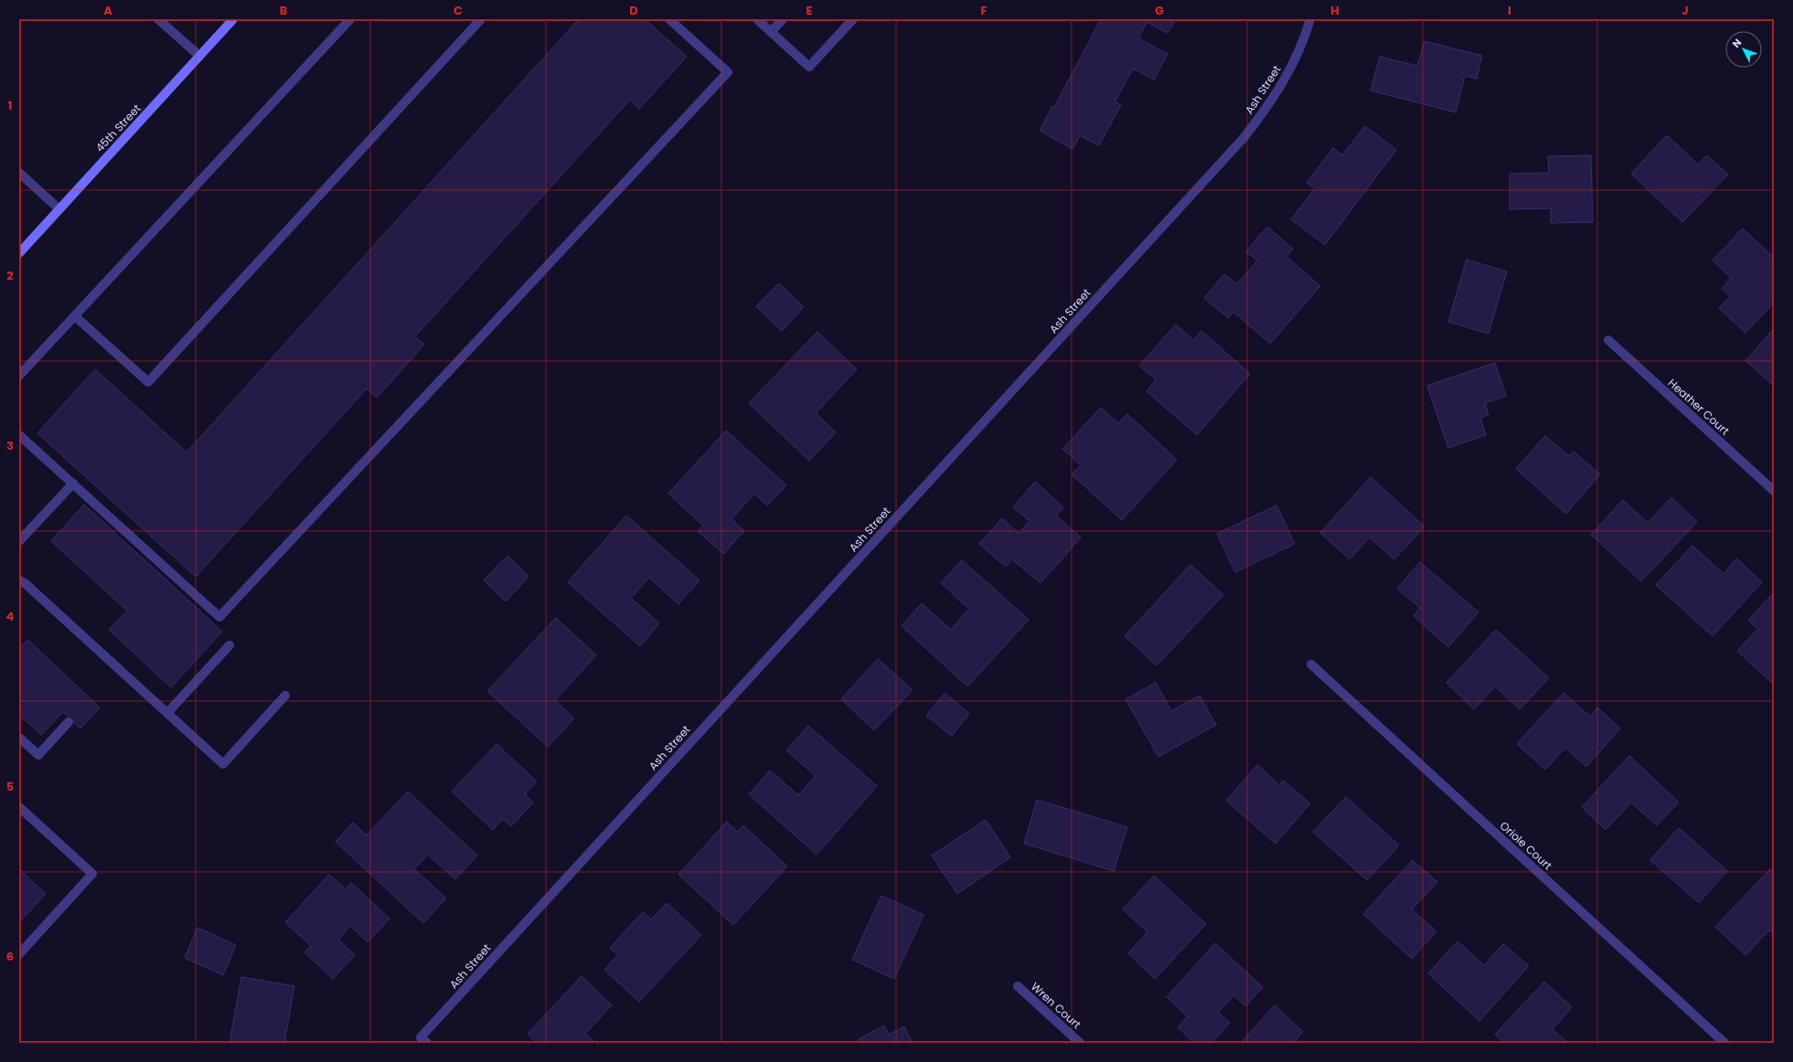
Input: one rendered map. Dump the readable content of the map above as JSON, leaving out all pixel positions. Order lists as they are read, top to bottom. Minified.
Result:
{"streets":{"main road":["45th Street"],"street":["Ash Street","Heather Court","Oriole Court","Wren Court"]},"north":"top left","grid":{"columns":["A","B","C","D","E","F","G","H","I","J"],"rows":["1","2","3","4","5","6"]}}
